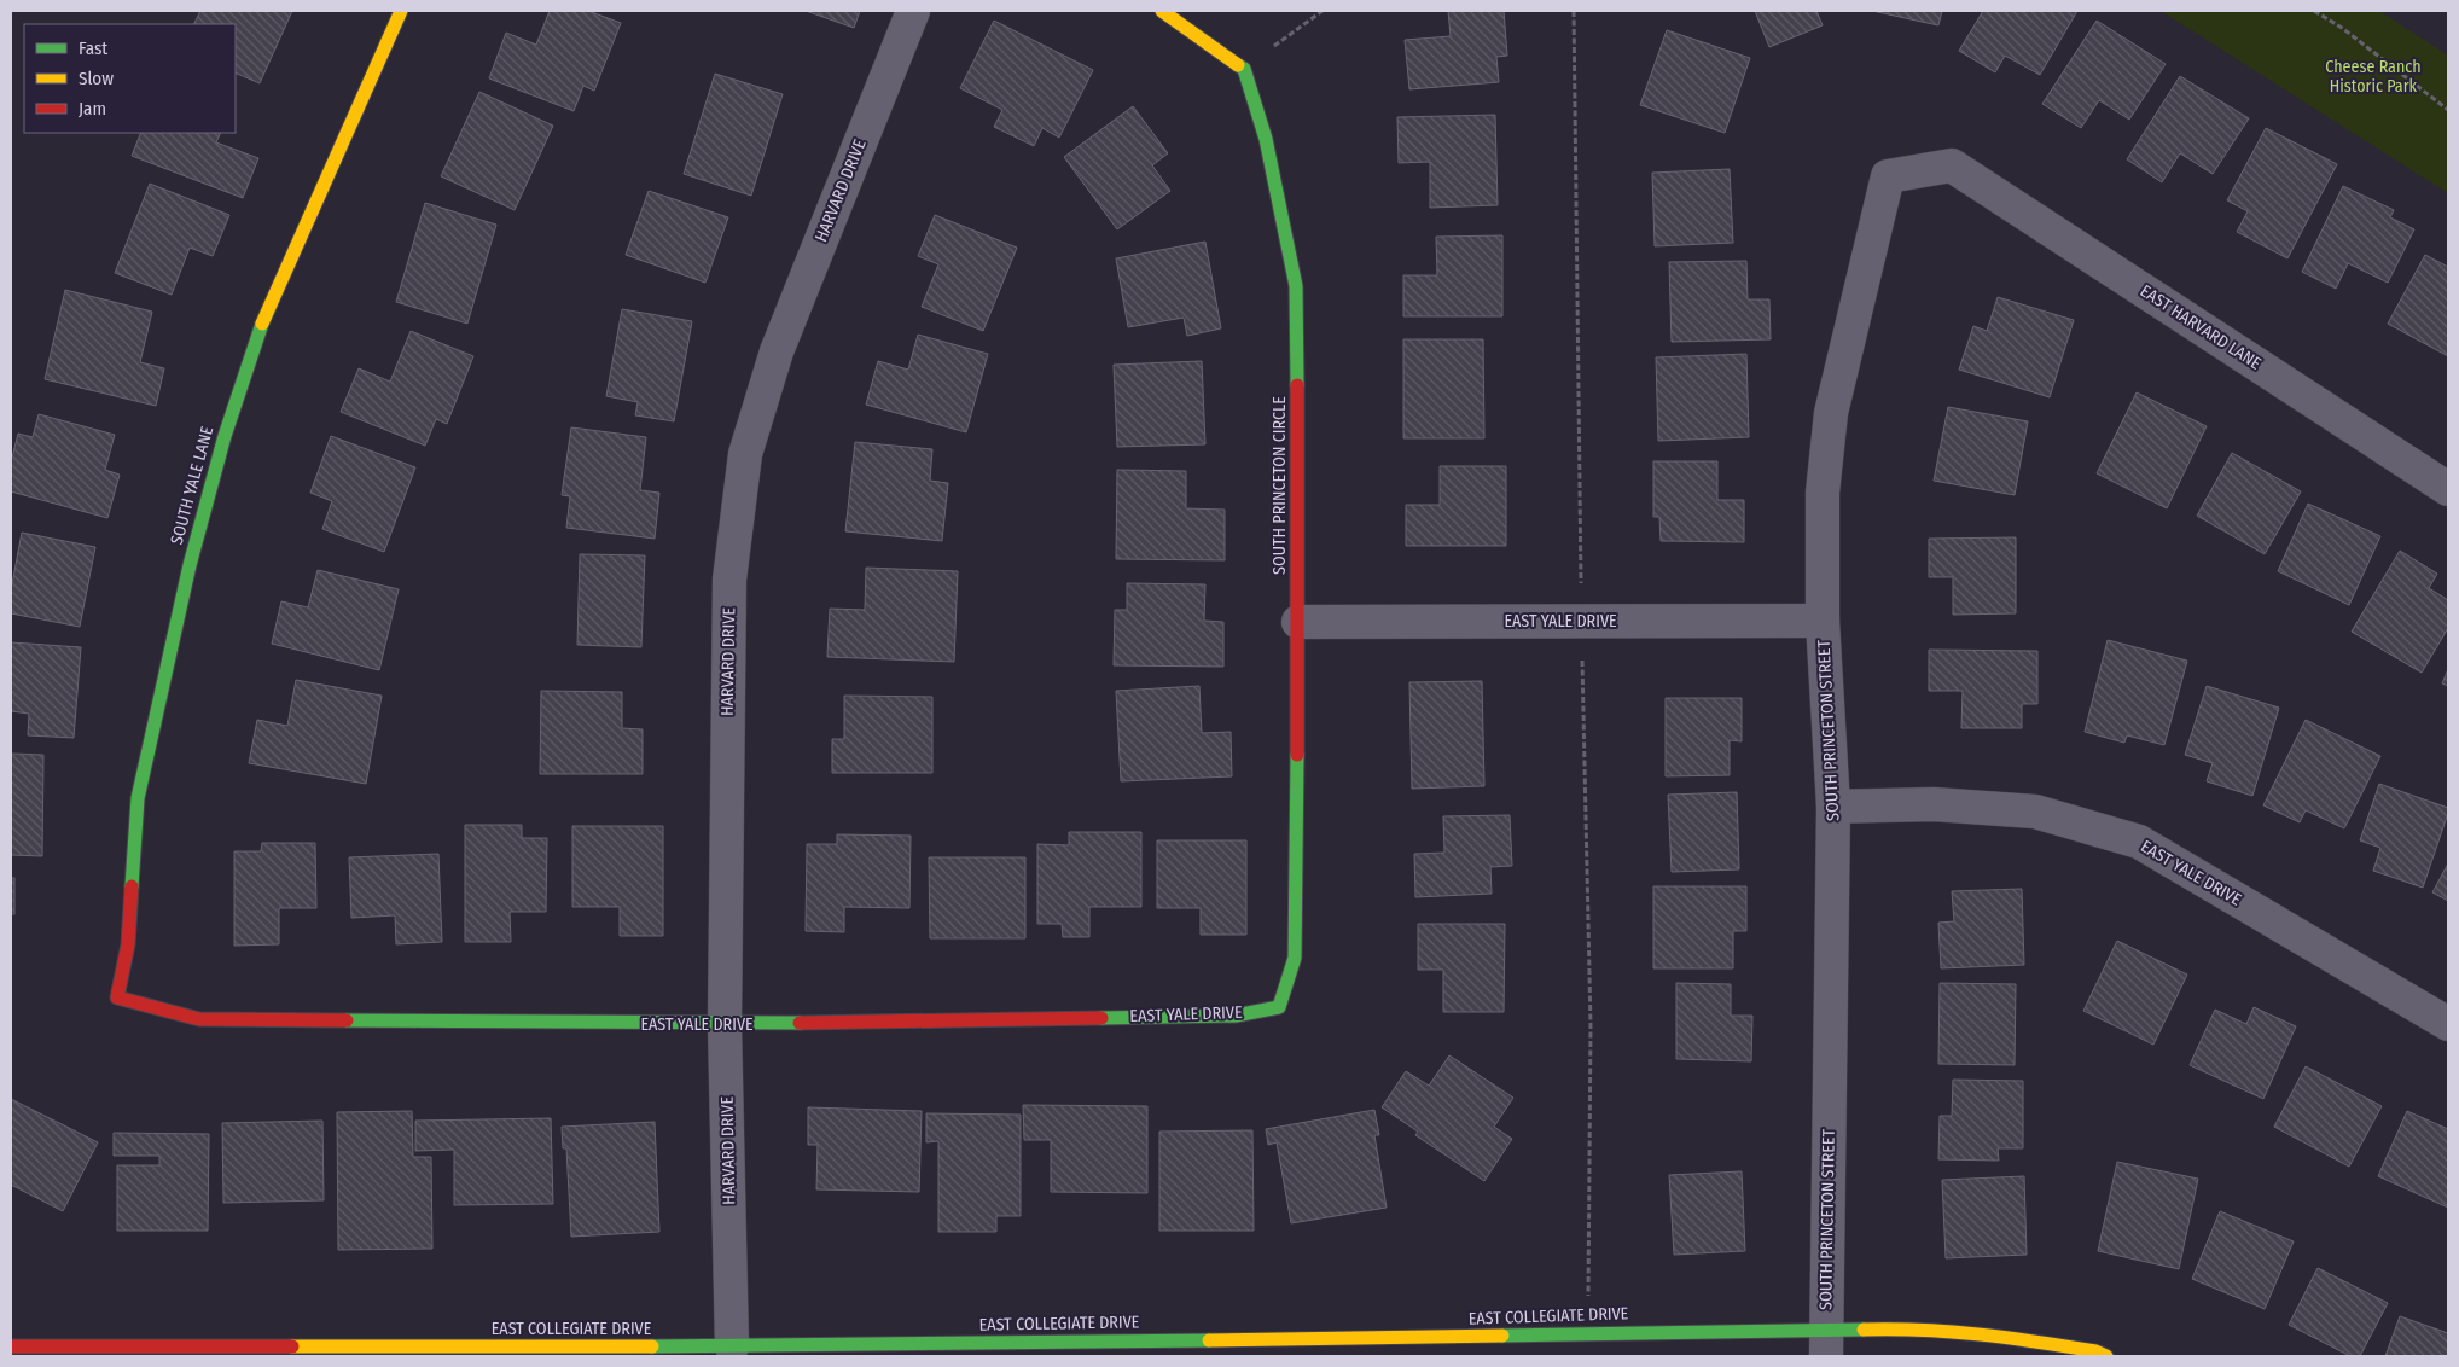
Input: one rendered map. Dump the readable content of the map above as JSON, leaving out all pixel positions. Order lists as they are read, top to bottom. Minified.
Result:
{"streets":{"street":["HARVARD DRIVE","EAST HARVARD LANE","SOUTH YALE LANE","SOUTH PRINCETON CIRCLE","EAST YALE DRIVE","SOUTH PRINCETON STREET","EAST COLLEGIATE DRIVE"]},"crossings":[["HARVARD DRIVE","EAST YALE DRIVE"],["HARVARD DRIVE","EAST COLLEGIATE DRIVE"],["EAST HARVARD LANE","SOUTH PRINCETON STREET"],["SOUTH YALE LANE","EAST YALE DRIVE"],["SOUTH PRINCETON CIRCLE","EAST YALE DRIVE"],["EAST YALE DRIVE","SOUTH PRINCETON STREET"],["SOUTH PRINCETON STREET","EAST COLLEGIATE DRIVE"]],"parks":["Cheese Ranch Historic Park"],"legend":["Fast","Slow","Jam"]}
